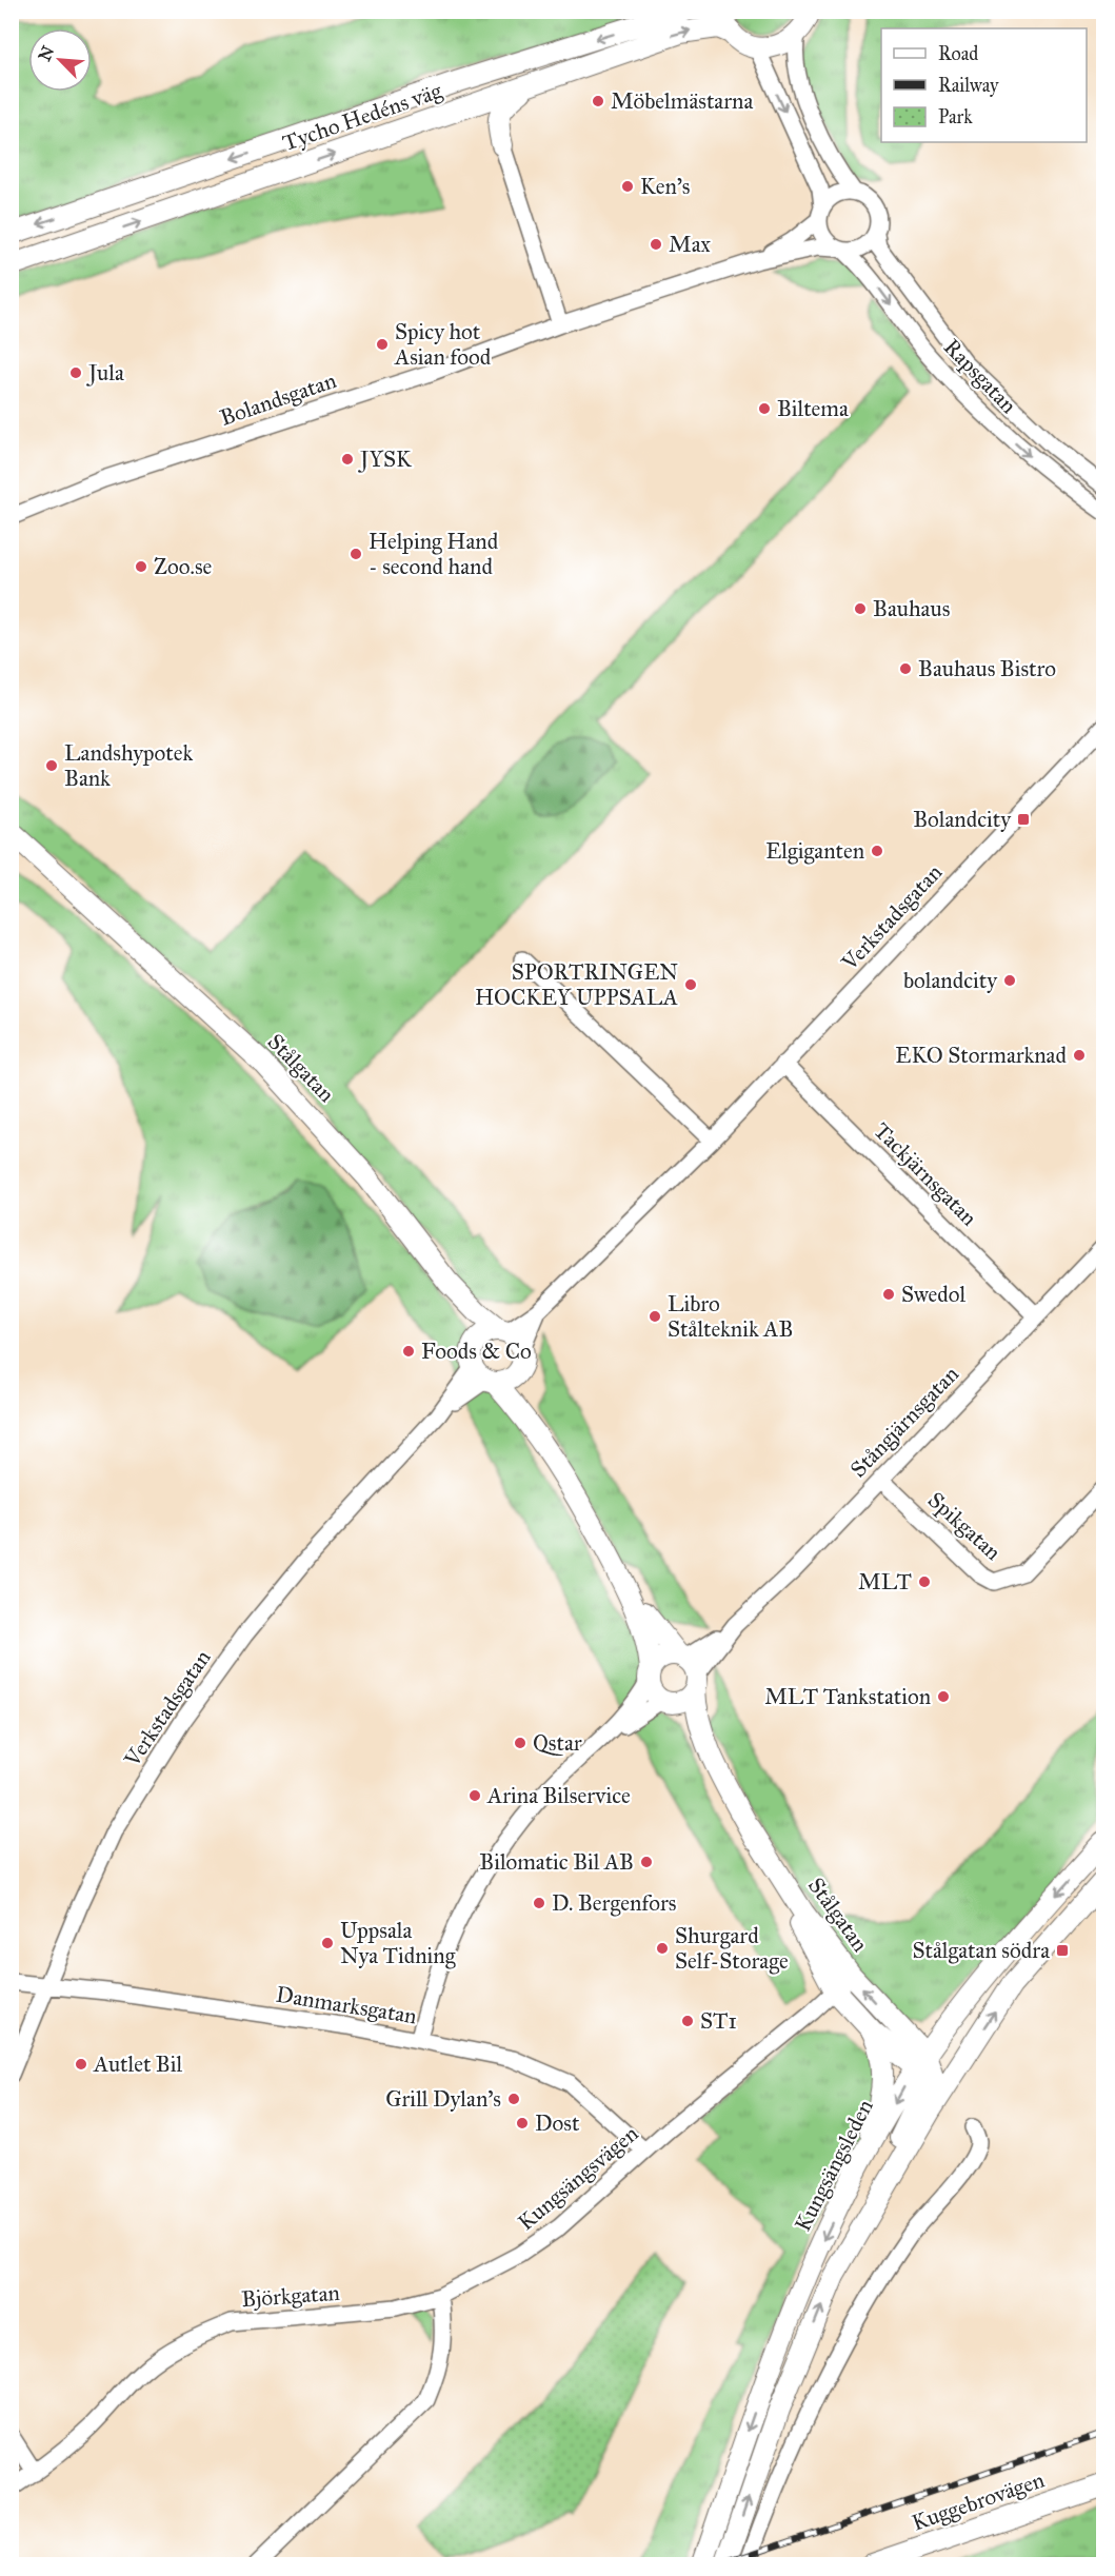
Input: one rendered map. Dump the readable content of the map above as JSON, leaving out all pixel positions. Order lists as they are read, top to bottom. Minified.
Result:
{"streets":{"main road":["Tycho Hedéns väg","Stålgatan","Kungsängsleden","Kuggebrovägen"],"street":["Rapsgatan","Bolandsgatan","Verkstadsgatan","Tackjärnsgatan","Stångjärnsgatan","Spikgatan","Danmarksgatan","Kungsängsvägen","Björkgatan"]},"crossings":[["Rapsgatan","Bolandsgatan"],["Verkstadsgatan","Stålgatan"],["Verkstadsgatan","Tackjärnsgatan"],["Verkstadsgatan","Danmarksgatan"],["Stålgatan","Stångjärnsgatan"],["Stålgatan","Kungsängsleden"],["Stålgatan","Kungsängsvägen"],["Tackjärnsgatan","Stångjärnsgatan"],["Stångjärnsgatan","Spikgatan"],["Danmarksgatan","Kungsängsvägen"],["Kungsängsvägen","Björkgatan"]],"places":{"other":["Möbelmästarna","Ken's","Max","Spicy hot Asian food","Jula","Biltema","JYSK","Helping Hand - second hand","Zoo.se","Bauhaus","Bauhaus Bistro","Landshypotek Bank","Elgiganten","bolandcity","SPORTRINGEN HOCKEY UPPSALA","EKO Stormarknad","Swedol","Libro Stålteknik AB","Foods & Co","MLT","MLT Tankstation","Qstar","Arina Bilservice","Bilomatic Bil AB","D. Bergenfors","Uppsala Nya Tidning","Shurgard Self-Storage","ST1","Autlet Bil","Grill Dylan's","Dost"],"transit":["Bolandcity","Stålgatan södra"]},"legend":["Road","Railway","Park"],"north":"top left"}
